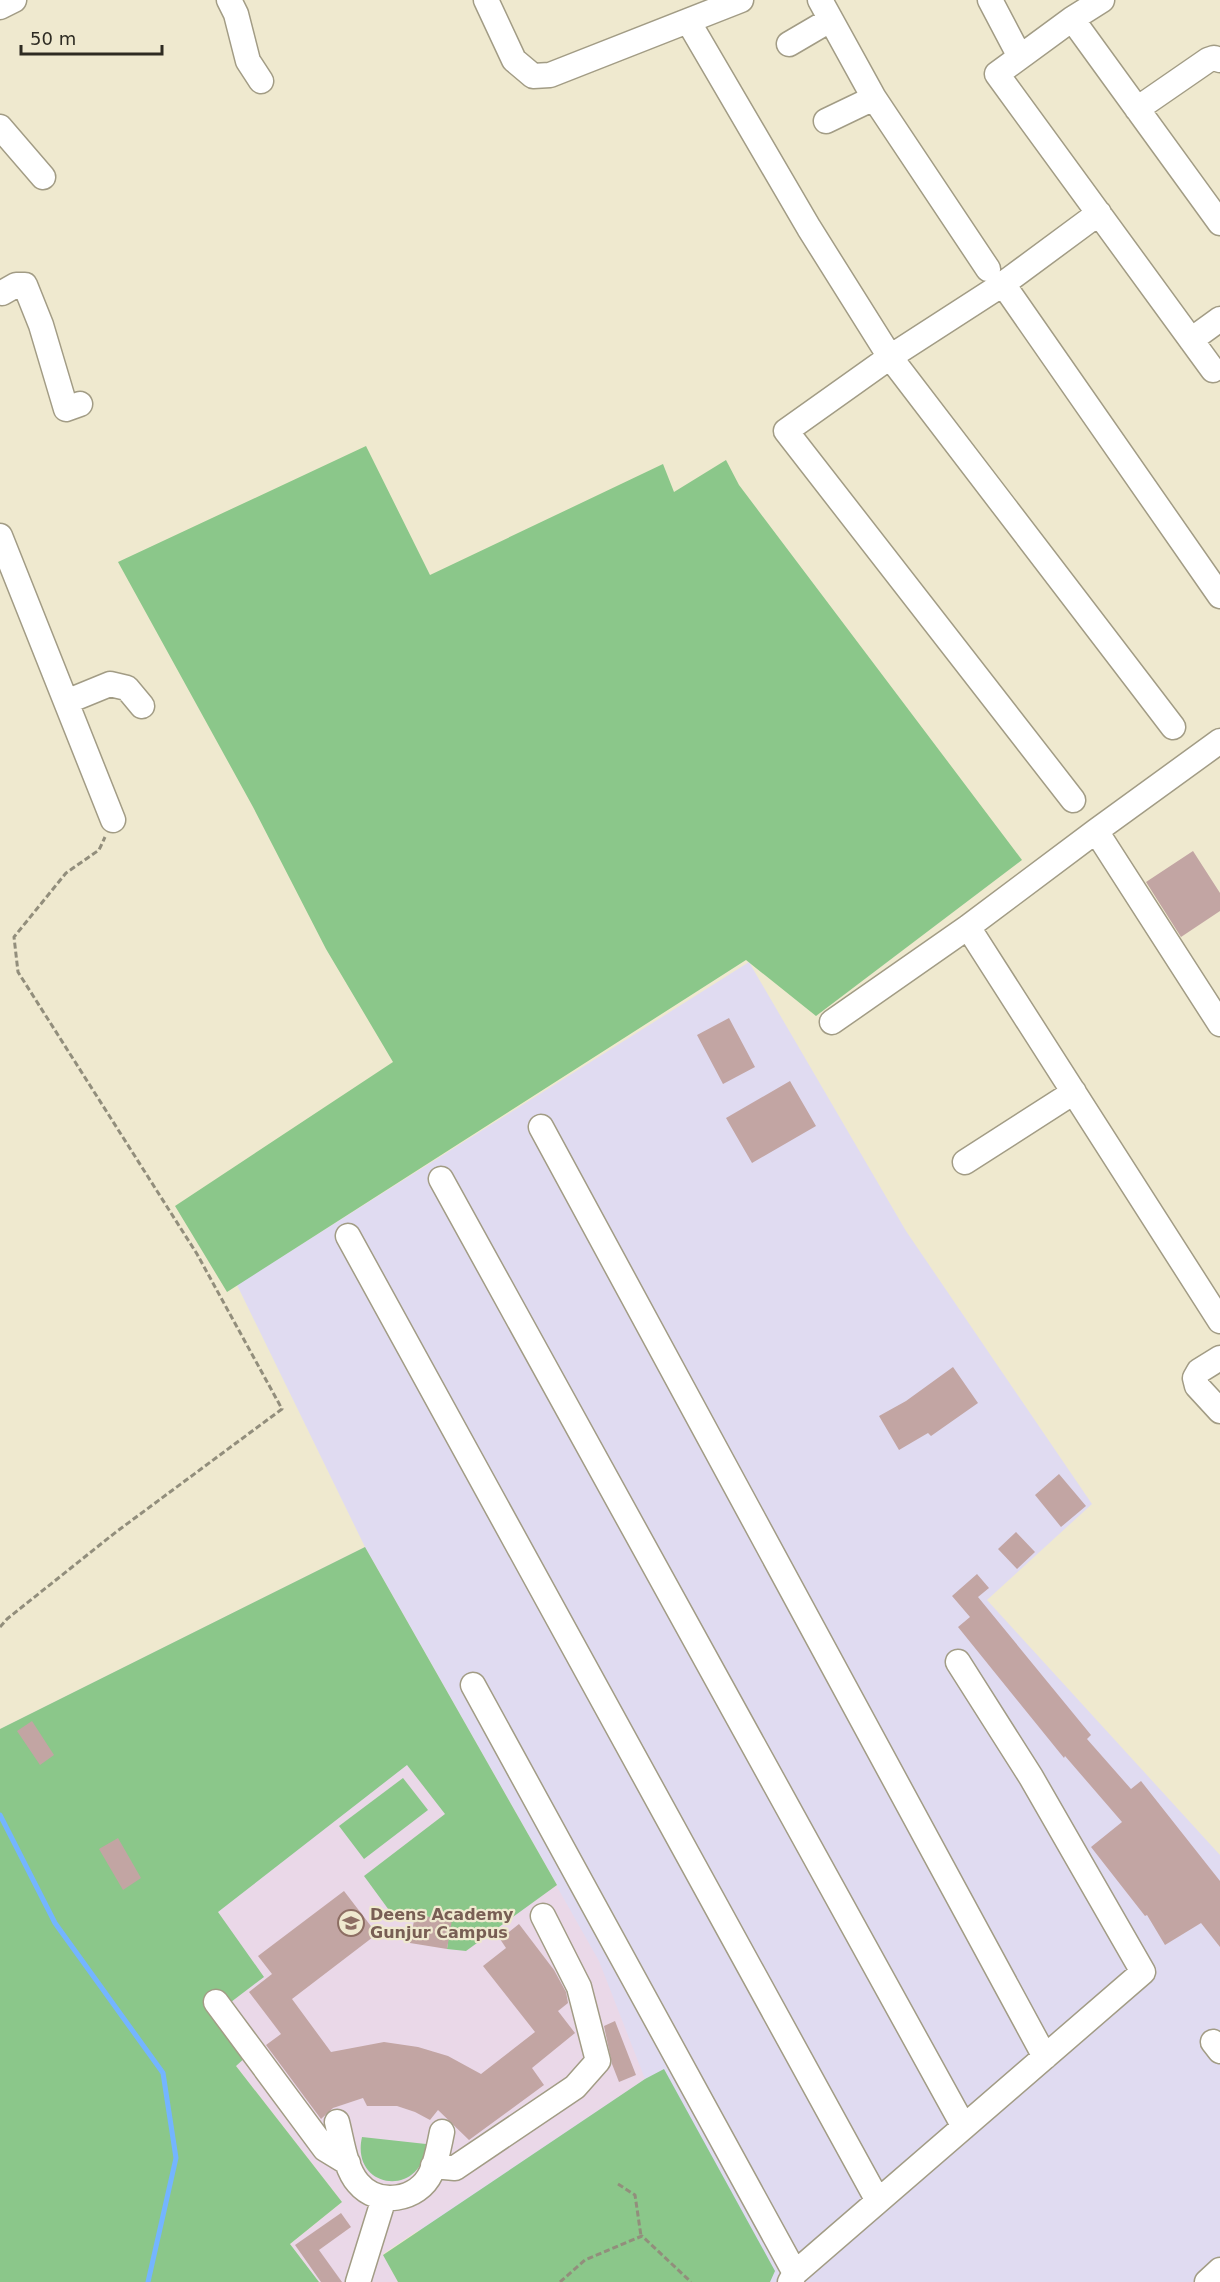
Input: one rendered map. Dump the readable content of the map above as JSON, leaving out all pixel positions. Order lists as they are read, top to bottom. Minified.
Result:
{"places":{"school or university":["Deens Academy Gunjur Campus"]},"scale_bar":"50 m"}
